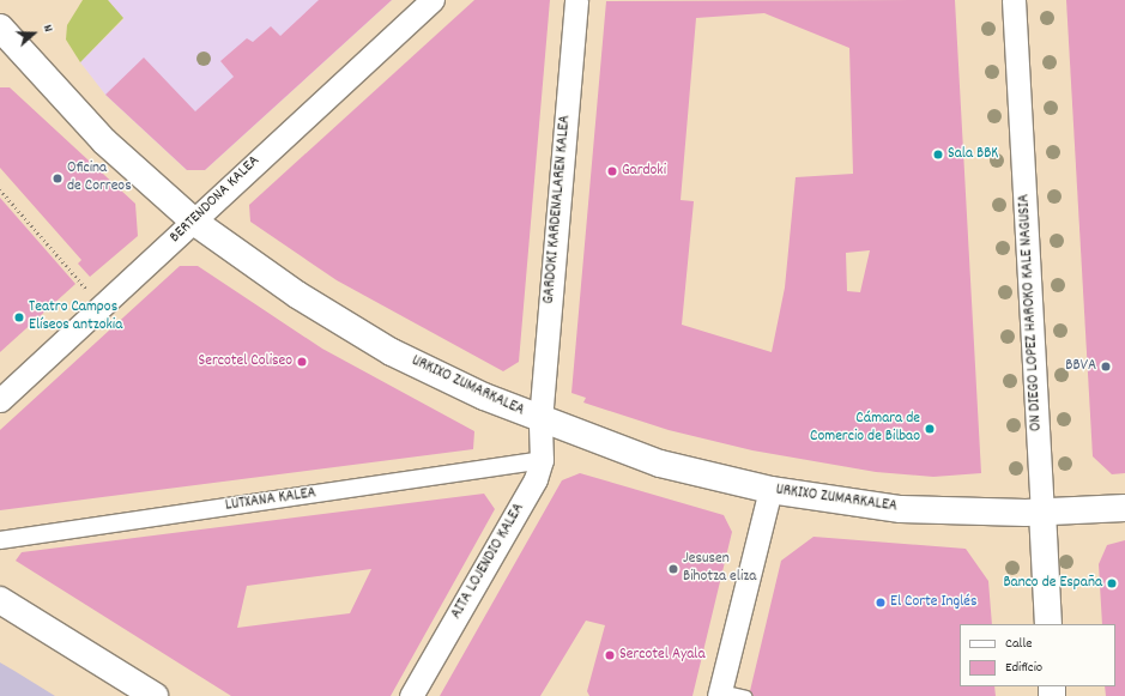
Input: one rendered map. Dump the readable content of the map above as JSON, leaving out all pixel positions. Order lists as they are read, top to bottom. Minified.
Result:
{"streets":{"main road":["ON DIEGO LOPEZ HAROKO KALE NAGUSIA","URKIXO ZUMARKALEA"],"street":["BERTENDONA KALEA","GARDOKI KARDENALAREN KALEA","LUTXANA KALEA","AITA LOJENDIO KALEA"]},"crossings":[["BERTENDONA KALEA","URKIXO ZUMARKALEA"],["GARDOKI KARDENALAREN KALEA","URKIXO ZUMARKALEA"],["GARDOKI KARDENALAREN KALEA","AITA LOJENDIO KALEA"],["ON DIEGO LOPEZ HAROKO KALE NAGUSIA","URKIXO ZUMARKALEA"],["URKIXO ZUMARKALEA","AITA LOJENDIO KALEA"],["LUTXANA KALEA","AITA LOJENDIO KALEA"]],"places":["Sala BBK","Gardoki","Oficina de Correos","Teatro Campos Elíseos antzokia","Sercotel Coliseo","BBVA","Cámara de Comercio de Bilbao","Jesusen Bihotza eliza","Banco de España","El Corte Inglés","Sercotel Ayala"],"legend":["Calle","Edificio"],"north":"right"}
